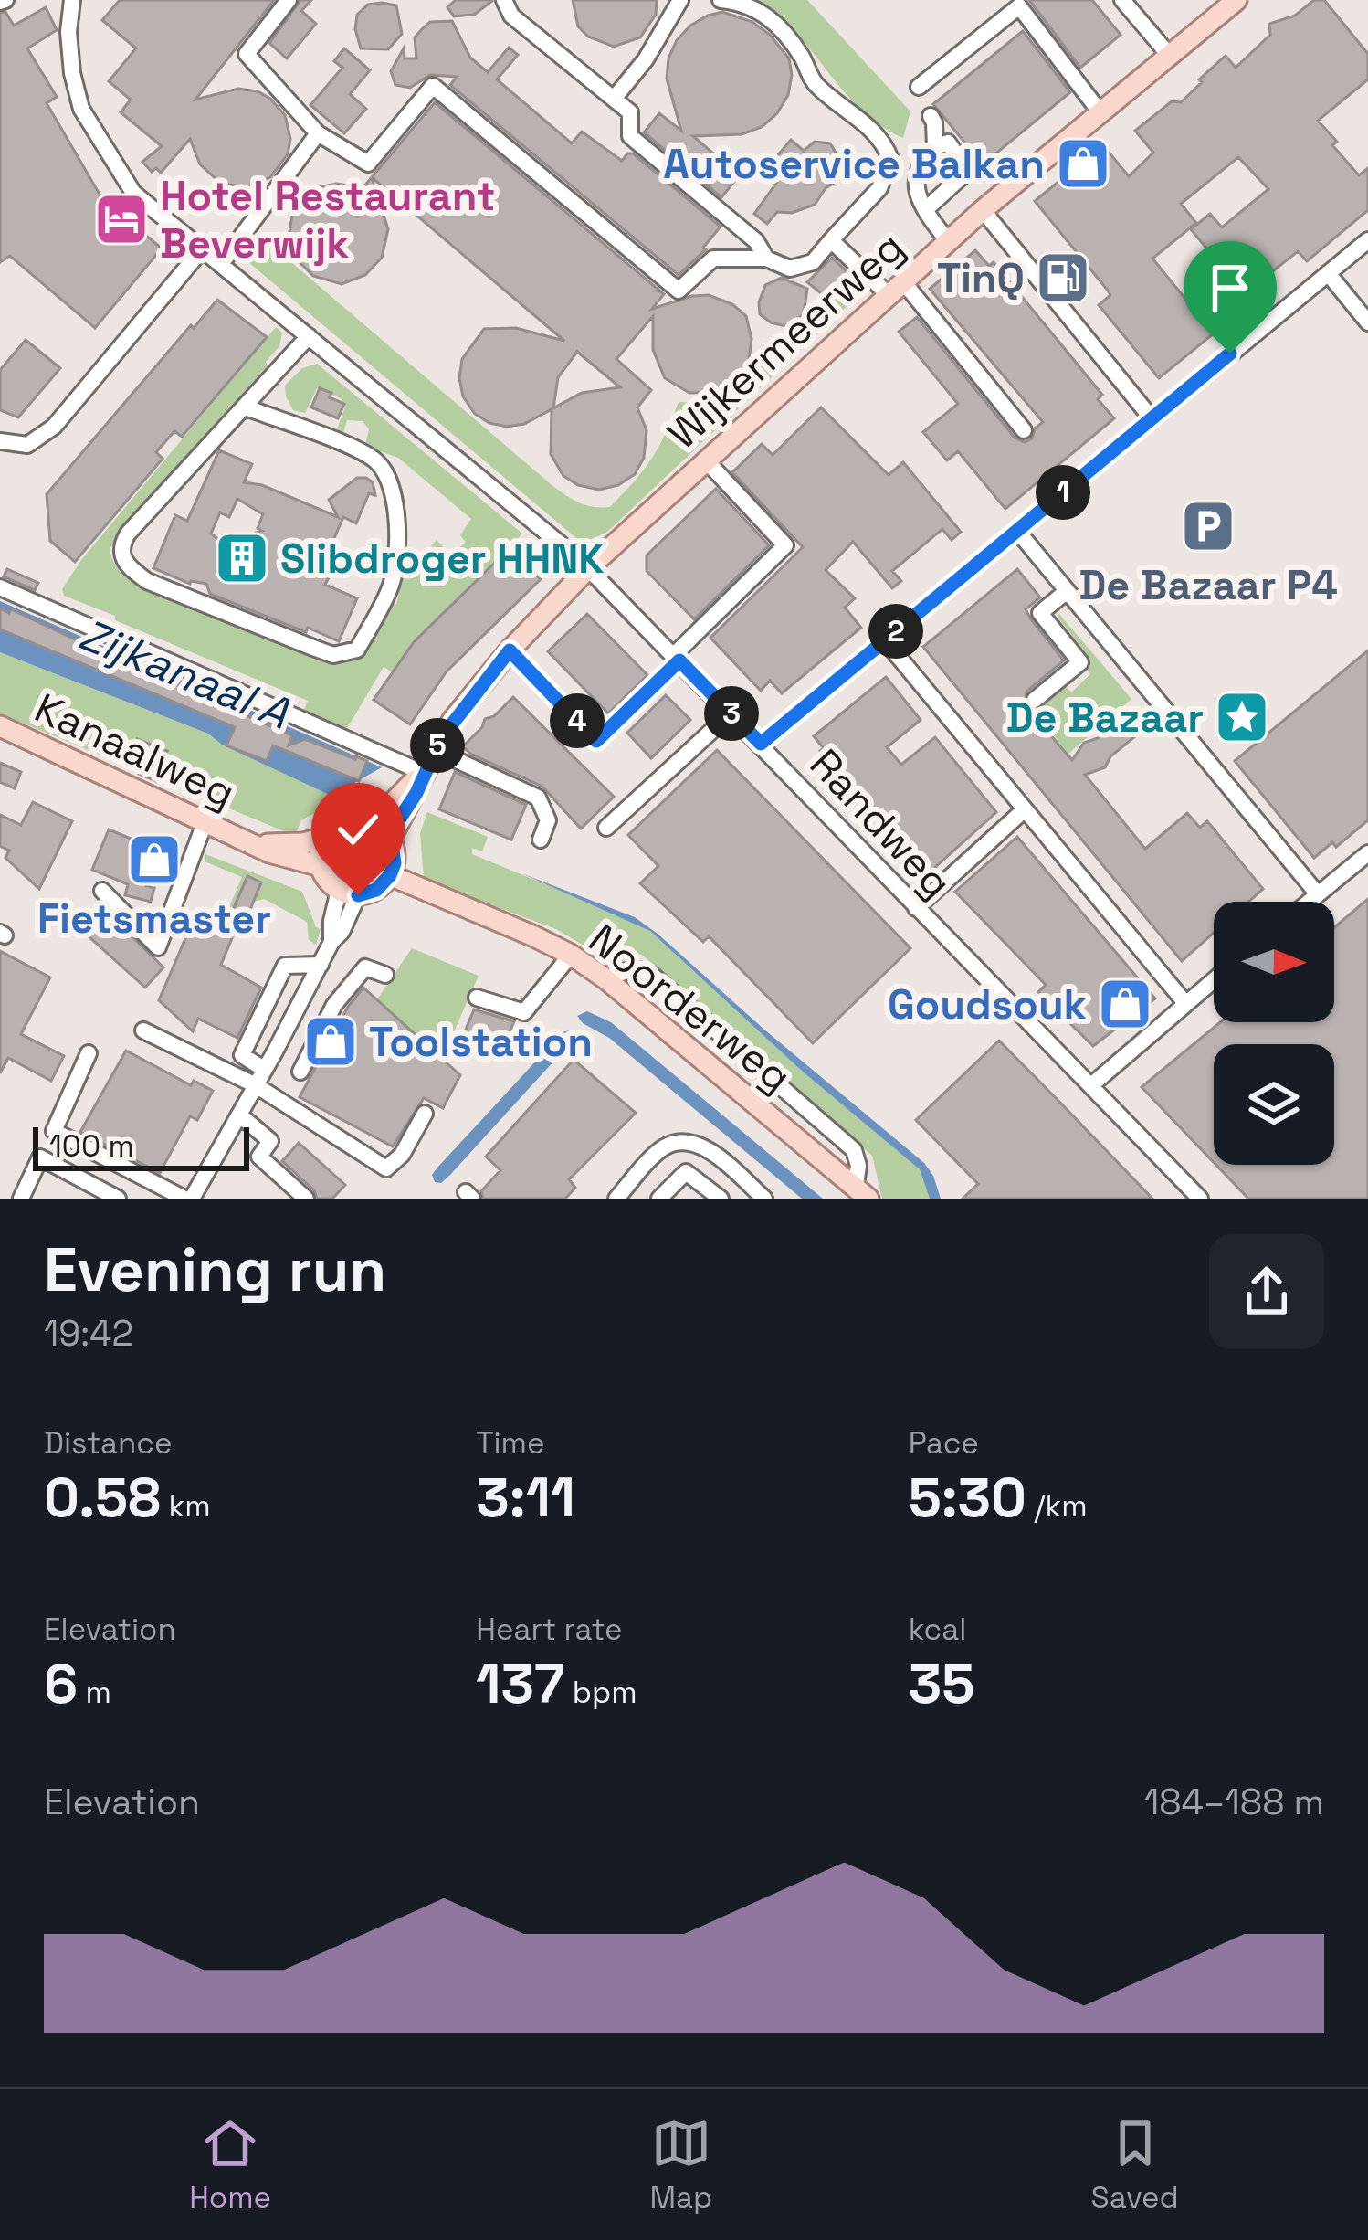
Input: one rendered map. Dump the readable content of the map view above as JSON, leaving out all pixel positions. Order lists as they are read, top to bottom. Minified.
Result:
{"streets":{"main road":["Wijkermeerweg","Kanaalweg","Noorderweg"],"street":["Randweg"]},"crossings":[["Wijkermeerweg","Kanaalweg"],["Wijkermeerweg","Randweg"],["Wijkermeerweg","Noorderweg"],["Kanaalweg","Noorderweg"]],"water":["Zijkanaal A"],"places":{"shop":["Autoservice Balkan","Fietsmaster","Goudsouk","Toolstation"],"hotel":["Hotel Restaurant Beverwijk"],"fuel station":["TinQ"],"parking":["De Bazaar P4"],"building":["Slibdroger HHNK"],"place":["De Bazaar"]},"scale_bar":"100 m","north":"right","page":{"pins":["1","2","3","4","5"],"scale":"100 m","heading":["Evening run","19:42"],"stats":[["Distance","0.58 km"],["Time","3:11"],["Pace","5:30 /km"],["Elevation","6 m"],["Heart rate","137 bpm"],["kcal","35"]],"chart":["Elevation","184–188 m"],"tabs":["Home","Map","Saved"]}}
